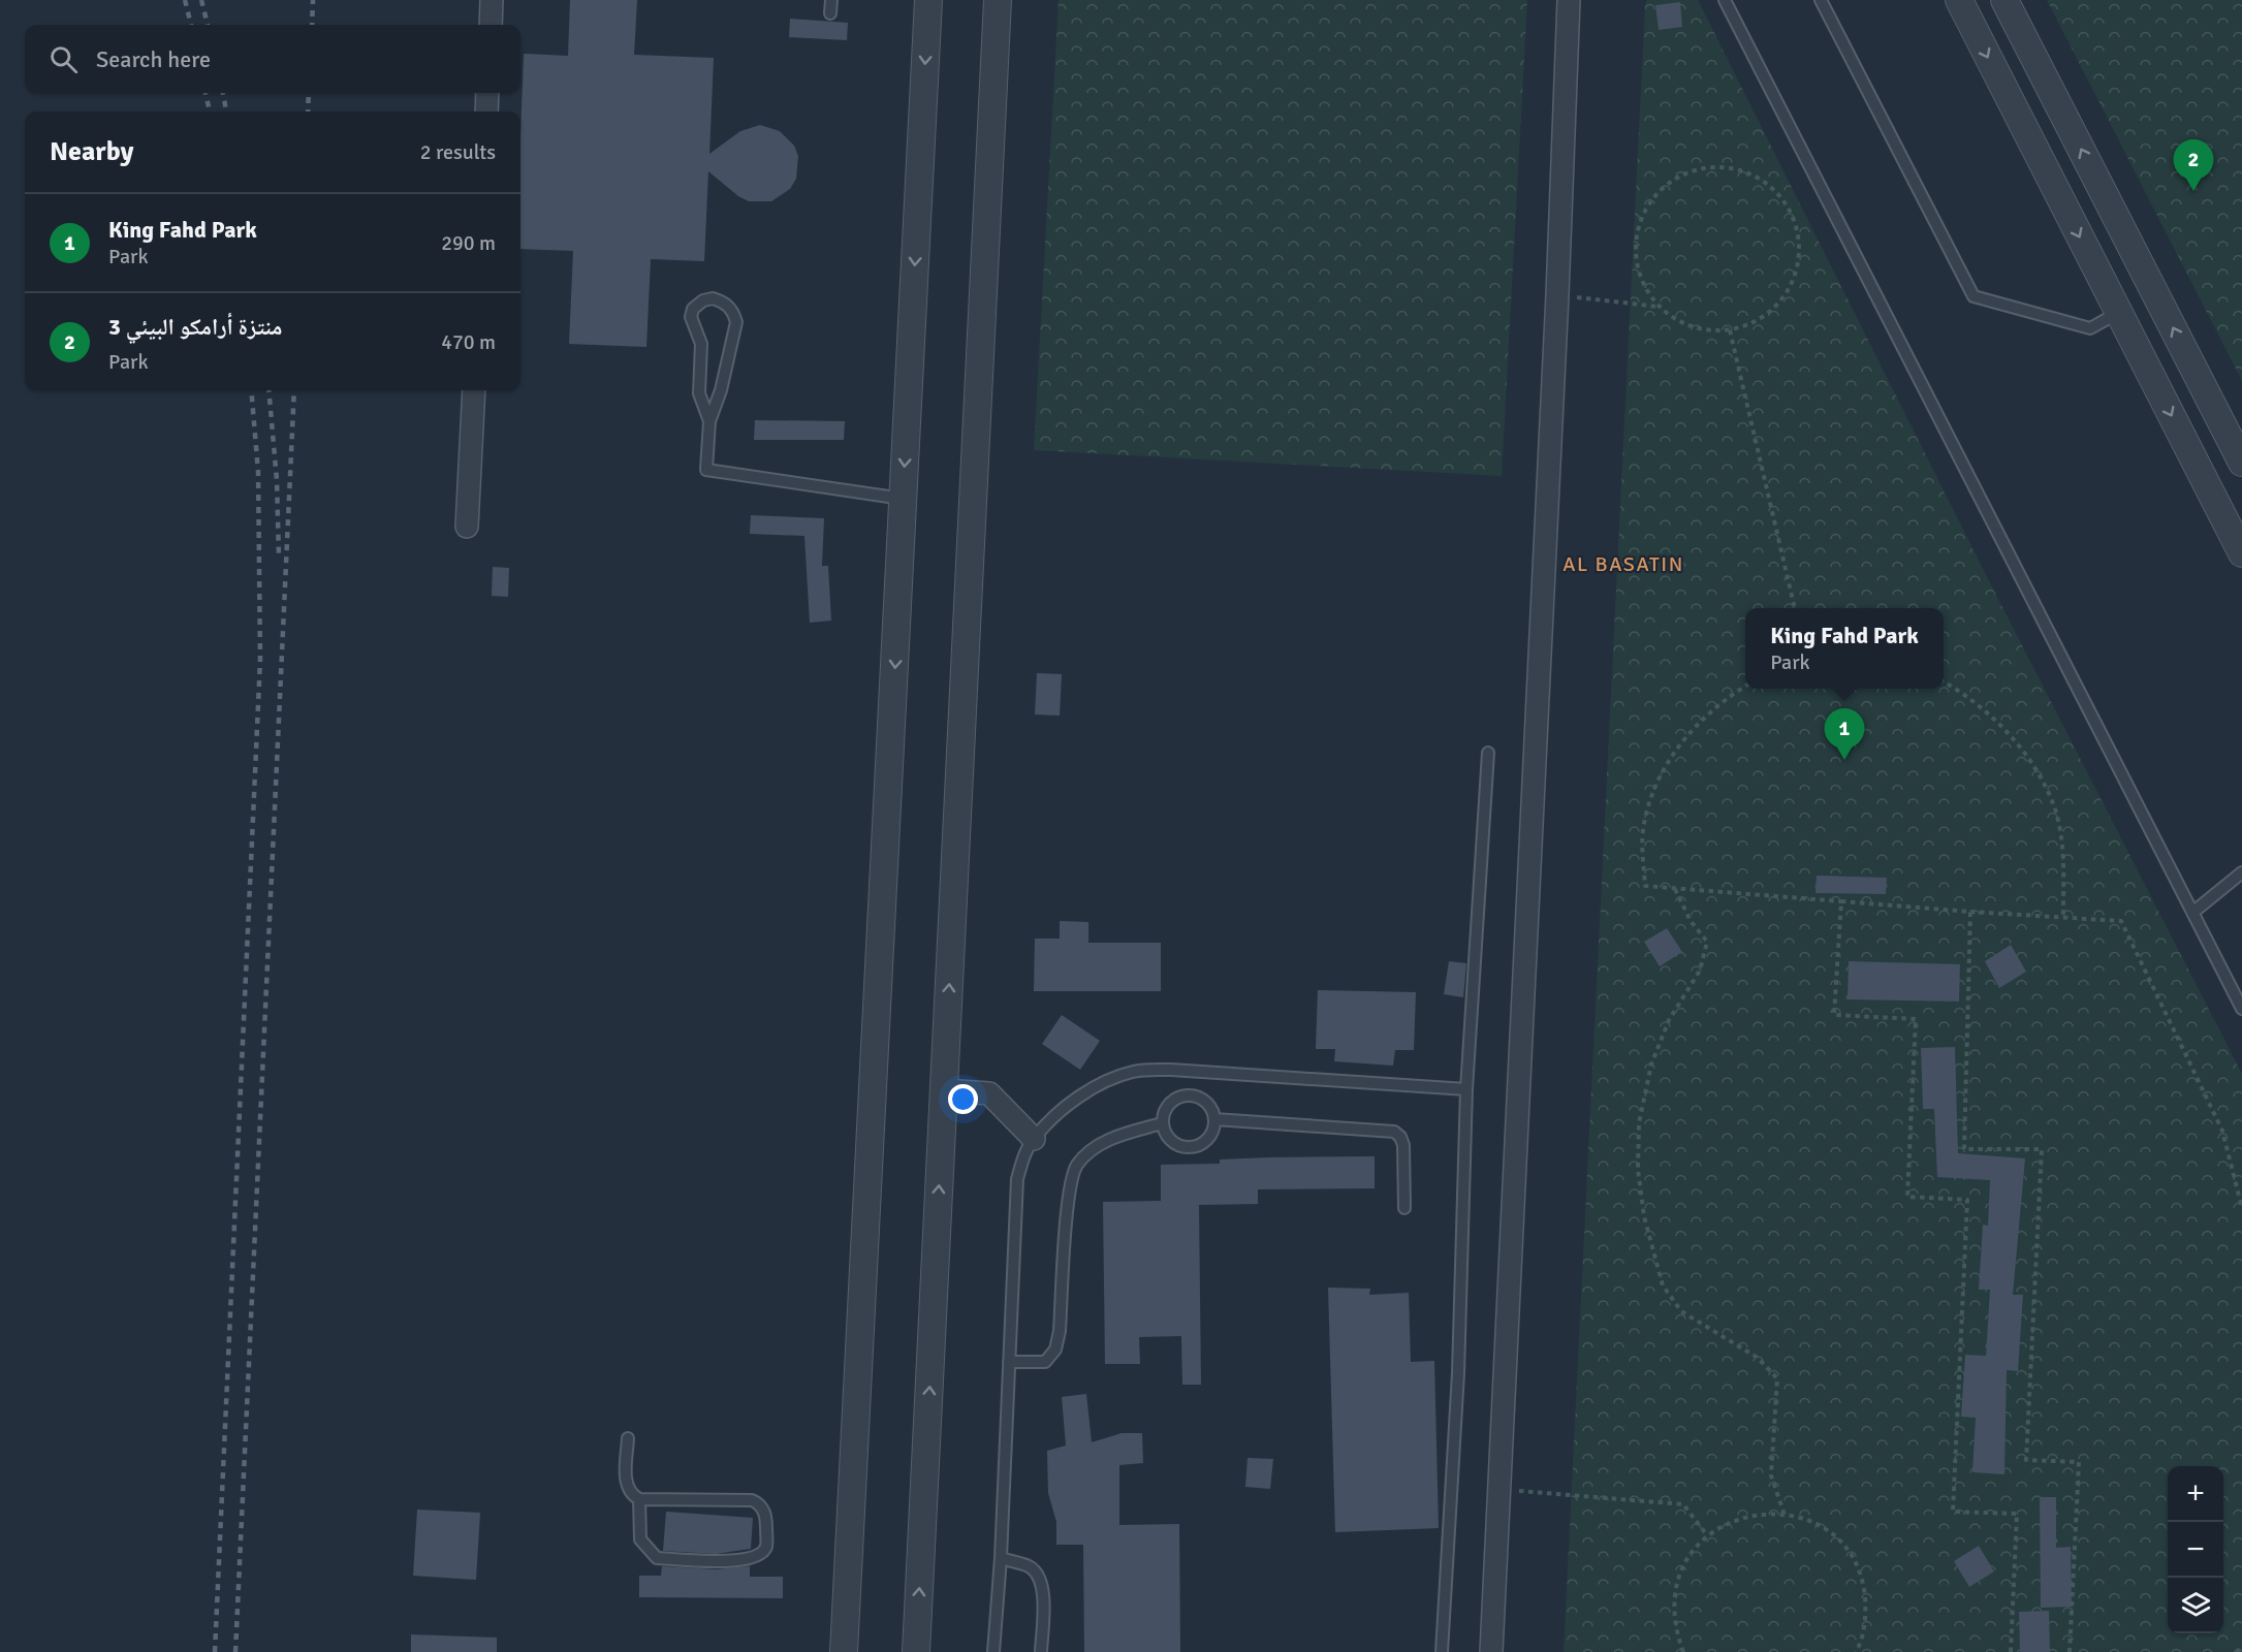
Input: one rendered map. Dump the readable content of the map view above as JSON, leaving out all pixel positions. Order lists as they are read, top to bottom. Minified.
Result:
{"districts":["AL BASATIN"],"page":{"search":"Search here","heading":["Nearby","2 results"],"pins":["2","1"],"list":[{"mark":"1","name":"King Fahd Park","note":"Park","value":"290 m"},{"mark":"2","name":"منتزة أرامكو البيئي 3","note":"Park","value":"470 m"}],"popup":["King Fahd Park","Park"],"map_buttons":["+","−"]}}
